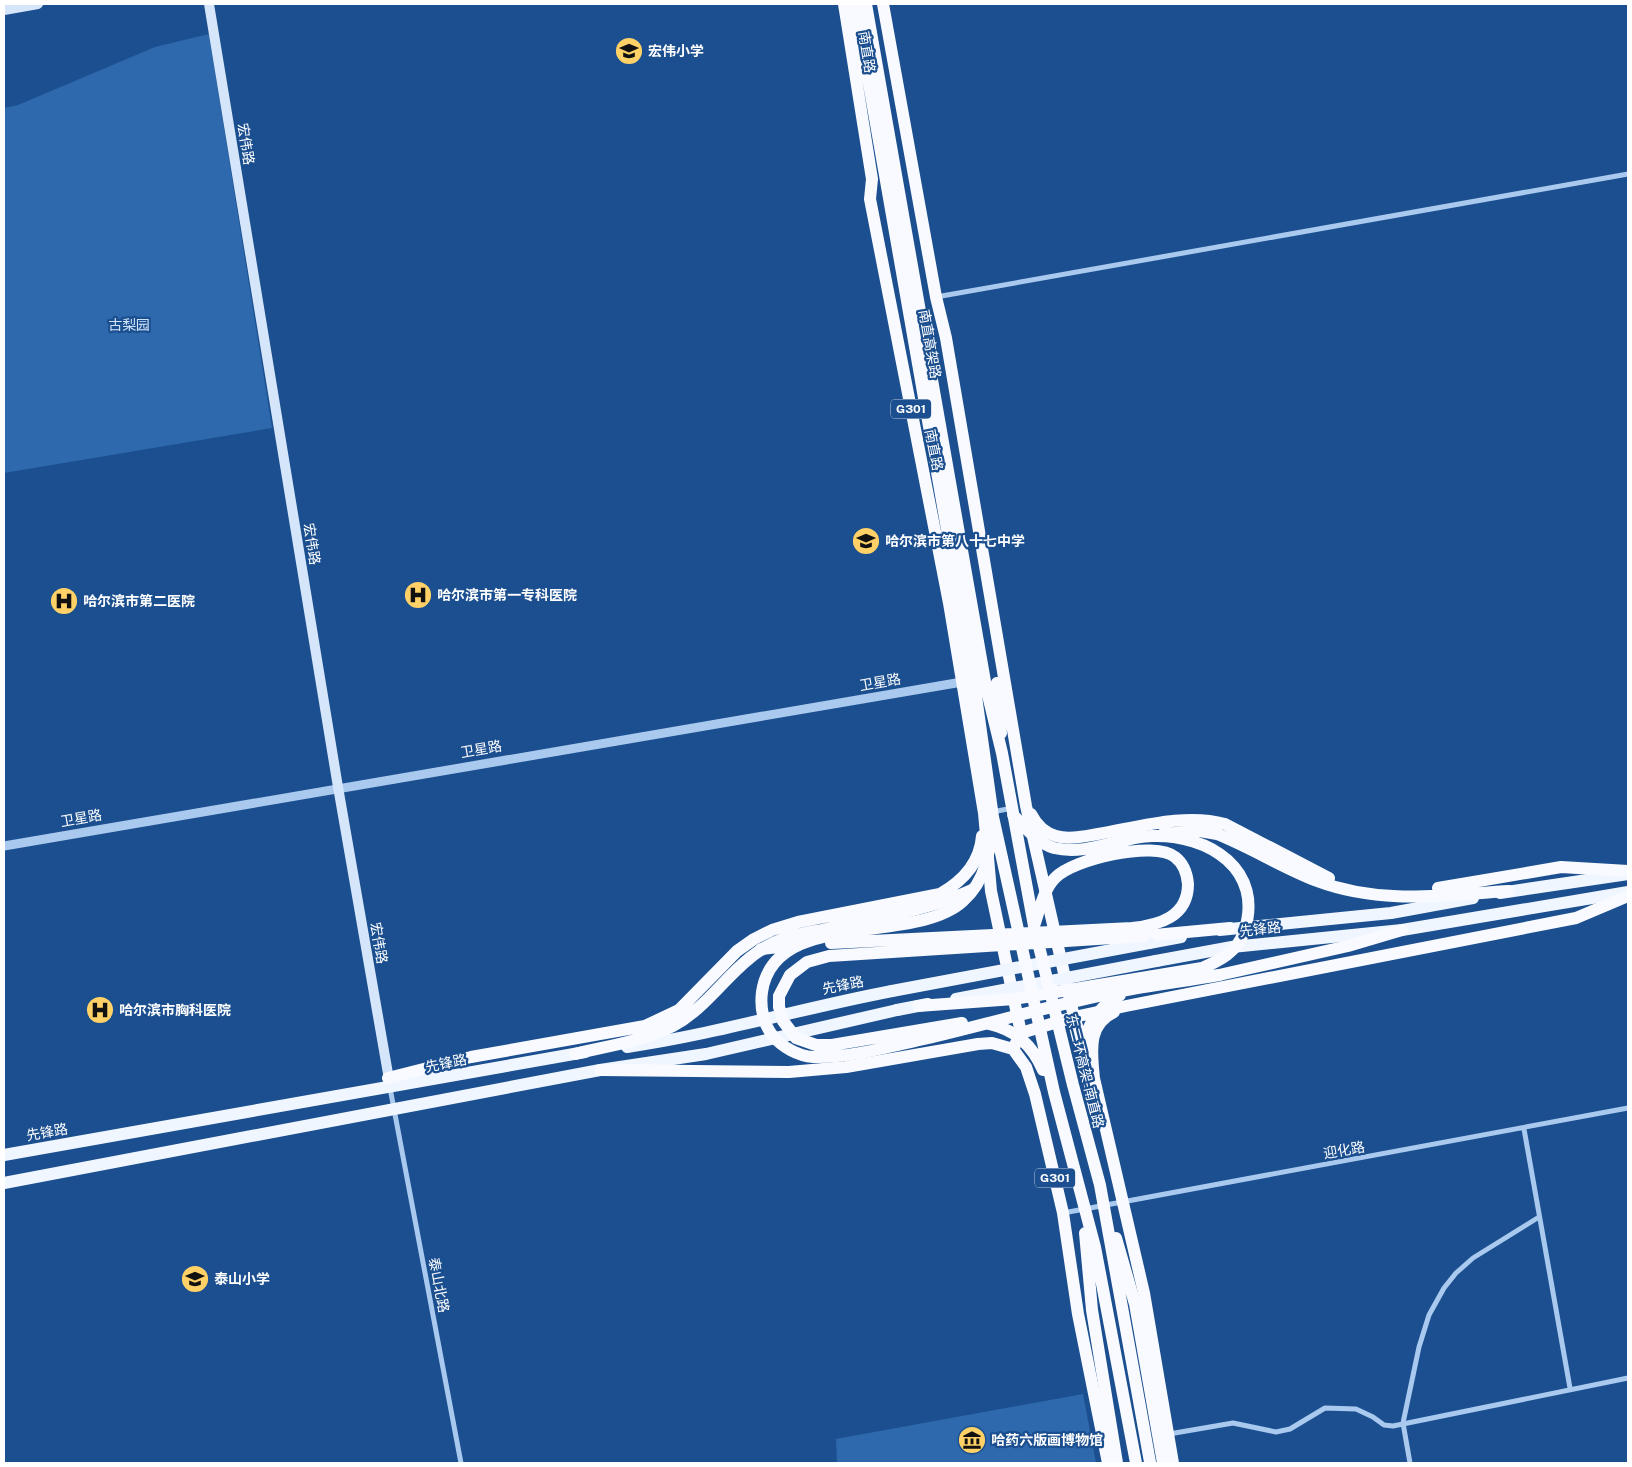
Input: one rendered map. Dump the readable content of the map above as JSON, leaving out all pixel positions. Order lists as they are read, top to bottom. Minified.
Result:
{"streets":{"highway":["南直路","南直高架路","G301","东二环高架-南直路"],"main road":["宏伟路","先锋路"],"street":["卫星路","迎化路","泰山北路"]},"crossings":[["南直路","卫星路"],["宏伟路","卫星路"],["宏伟路","先锋路"],["宏伟路","泰山北路"],["南直高架路","东二环高架-南直路"],["G301","迎化路"],["先锋路","泰山北路"]],"parks":["古梨园"],"places":{"school or university":["宏伟小学","哈尔滨市第八十七中学","泰山小学"],"hospital":["哈尔滨市第一专科医院","哈尔滨市第二医院","哈尔滨市胸科医院"],"museum":["哈药六版画博物馆"]}}
